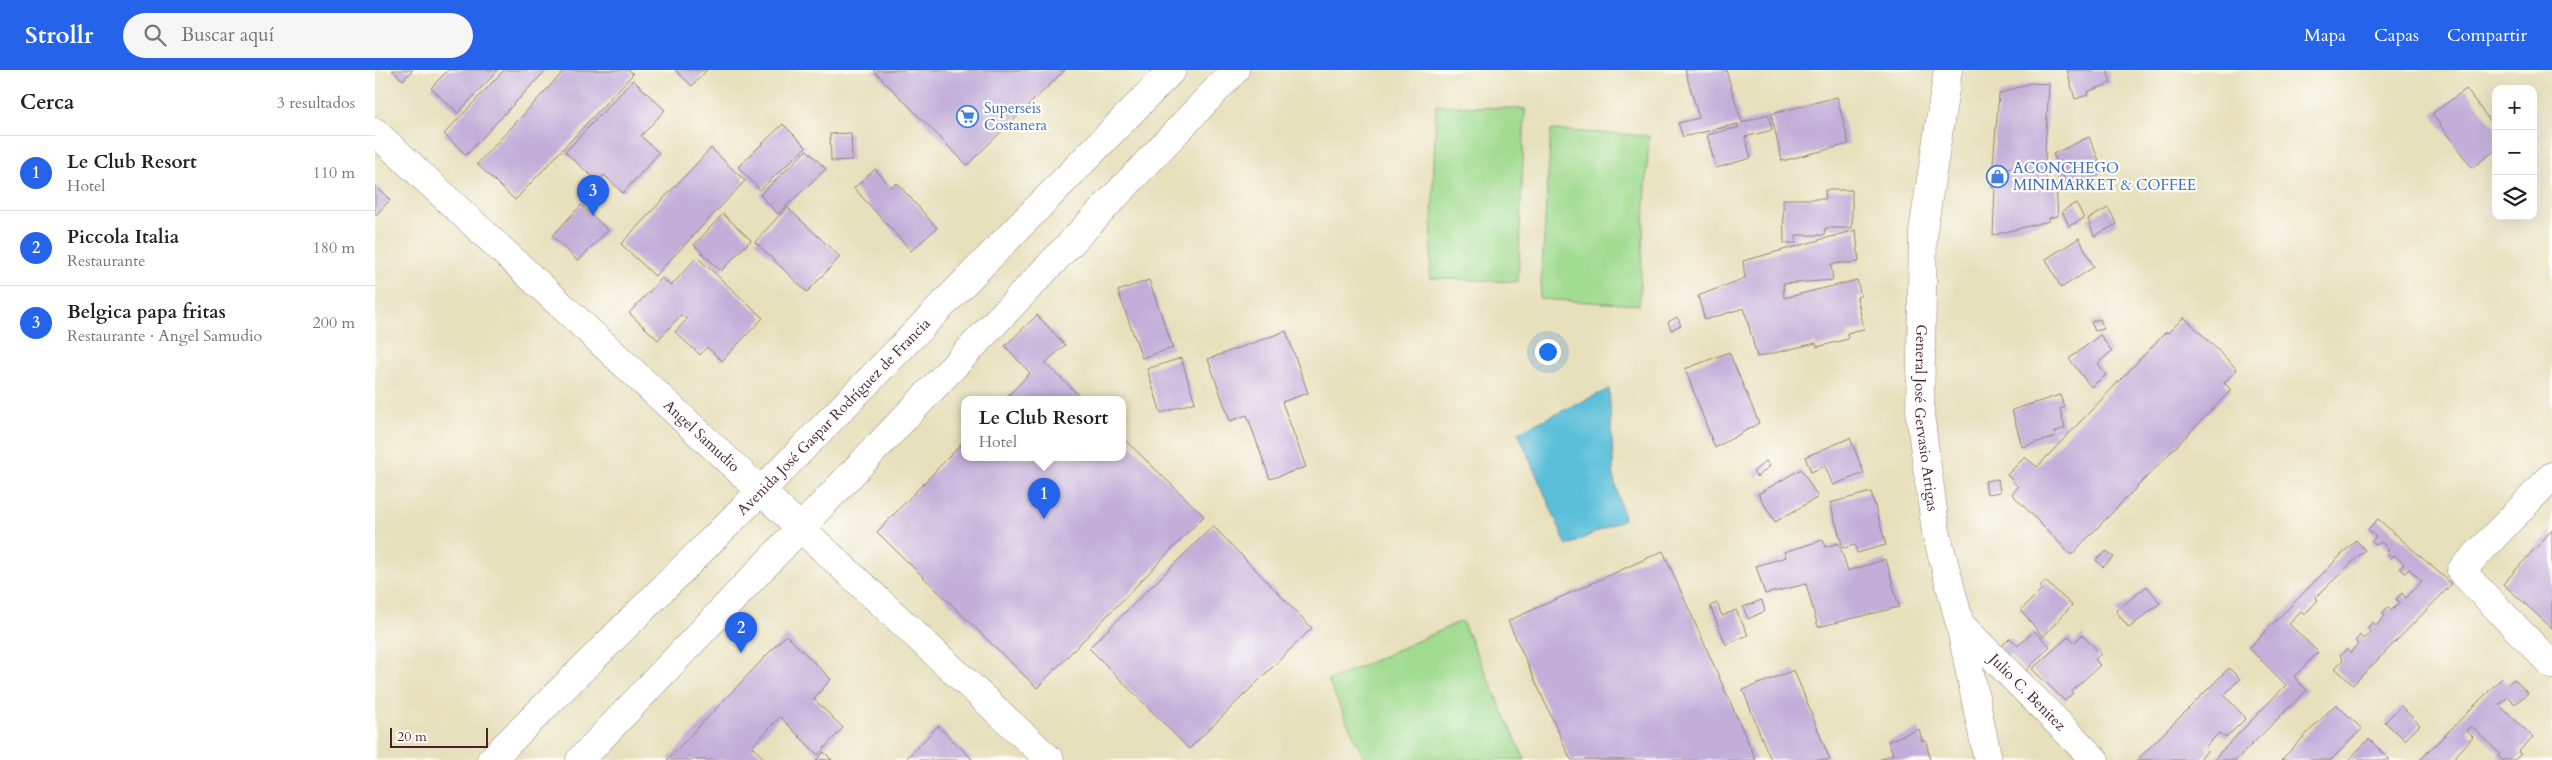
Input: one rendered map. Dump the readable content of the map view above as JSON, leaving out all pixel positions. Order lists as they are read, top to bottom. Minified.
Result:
{"streets":{"main road":["Avenida José Gaspar Rodríguez de Francia","General José Gervasio Artigas","Angel Samudio","Julio C. Benitez"]},"crossings":[["Avenida José Gaspar Rodríguez de Francia","Angel Samudio"],["General José Gervasio Artigas","Julio C. Benitez"]],"places":{"supermarket":["Superseis Costanera"],"shop":["ACONCHEGO MINIMARKET & COFFEE"]},"scale_bar":"20 m","page":{"header":"Strollr","search":"Buscar aquí","nav":["Mapa","Capas","Compartir"],"heading":["Cerca","3 resultados"],"map_buttons":["+","−"],"list":[{"mark":"1","name":"Le Club Resort","note":"Hotel","value":"110 m"},{"mark":"2","name":"Piccola Italia","note":"Restaurante","value":"180 m"},{"mark":"3","name":"Belgica papa fritas","note":"Restaurante · Angel Samudio","value":"200 m"}],"pins":["3","1","2"],"popup":["Le Club Resort","Hotel"],"scale":"20 m"}}
